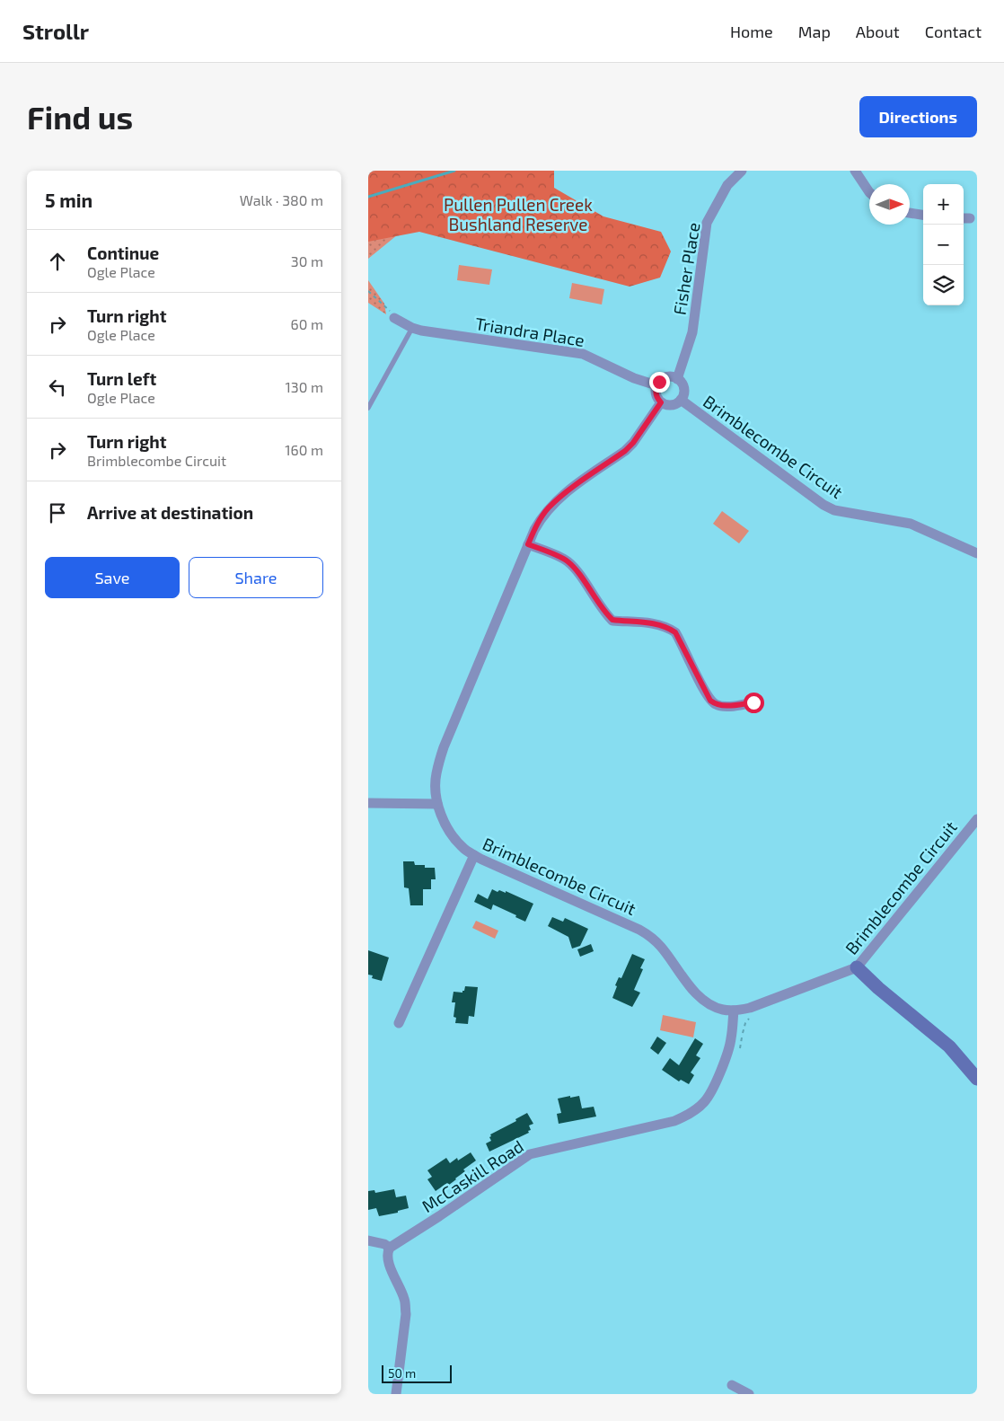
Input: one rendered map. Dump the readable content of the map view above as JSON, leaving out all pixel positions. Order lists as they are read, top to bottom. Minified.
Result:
{"streets":{"street":["Fisher Place","Triandra Place","Brimblecombe Circuit","McCaskill Road"]},"crossings":[["Fisher Place","Triandra Place"],["Fisher Place","Brimblecombe Circuit"],["Triandra Place","Brimblecombe Circuit"],["Brimblecombe Circuit","McCaskill Road"]],"parks":["Pullen Pullen Creek Bushland Reserve"],"scale_bar":"50 m","north":"right","page":{"header":"Strollr","nav":["Home","Map","About","Contact"],"buttons":["Directions",["Save","Share"]],"title":"Find us","heading":["5 min","Walk · 380 m"],"map_buttons":["+","−"],"list":[["Continue","Ogle Place","30 m"],["Turn right","Ogle Place","60 m"],["Turn left","Ogle Place","130 m"],["Turn right","Brimblecombe Circuit","160 m"],"Arrive at destination"],"scale":"50 m"}}
